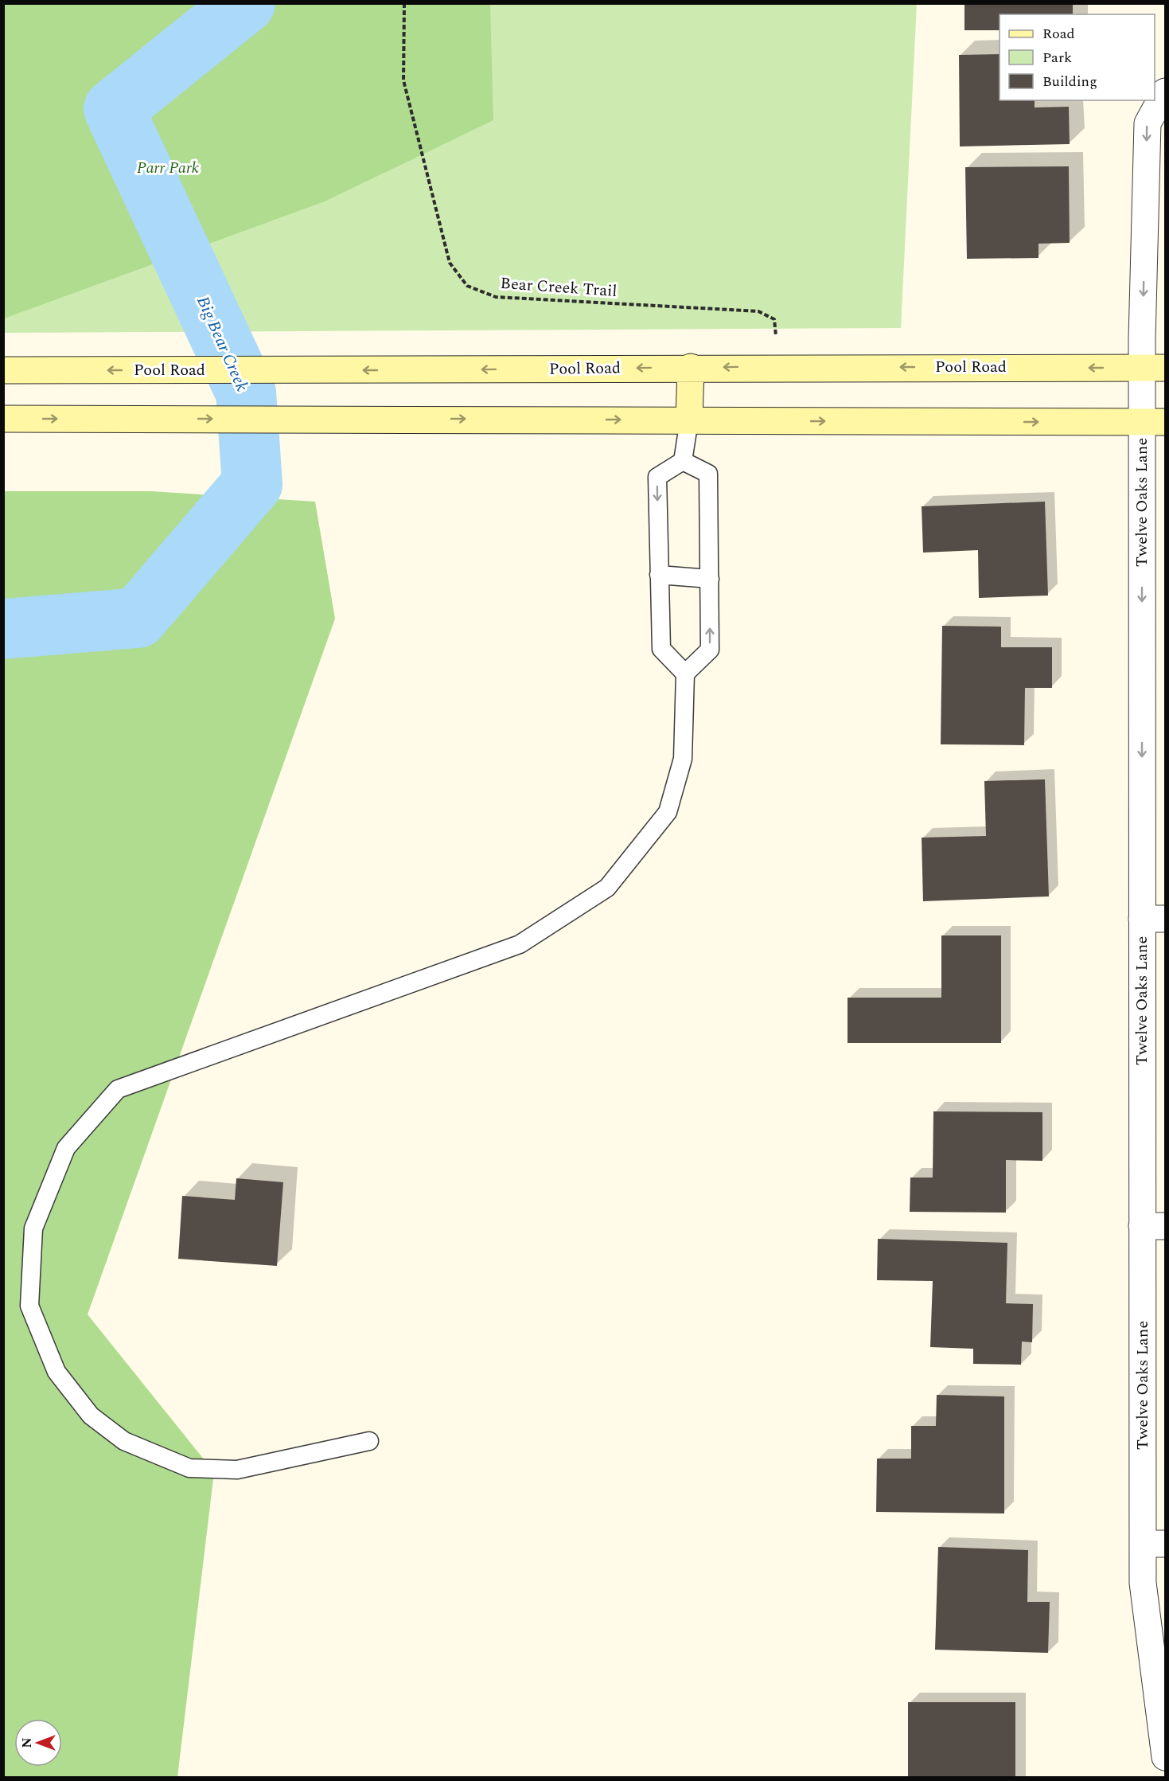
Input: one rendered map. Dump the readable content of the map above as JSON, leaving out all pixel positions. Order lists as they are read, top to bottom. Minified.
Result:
{"streets":{"main road":["Pool Road"],"street":["Twelve Oaks Lane"],"path":["Bear Creek Trail"]},"crossings":[["Pool Road","Twelve Oaks Lane"]],"one_way":["Twelve Oaks Lane"],"water":["Big Bear Creek"],"parks":["Parr Park"],"legend":["Road","Park","Building"],"north":"left"}
